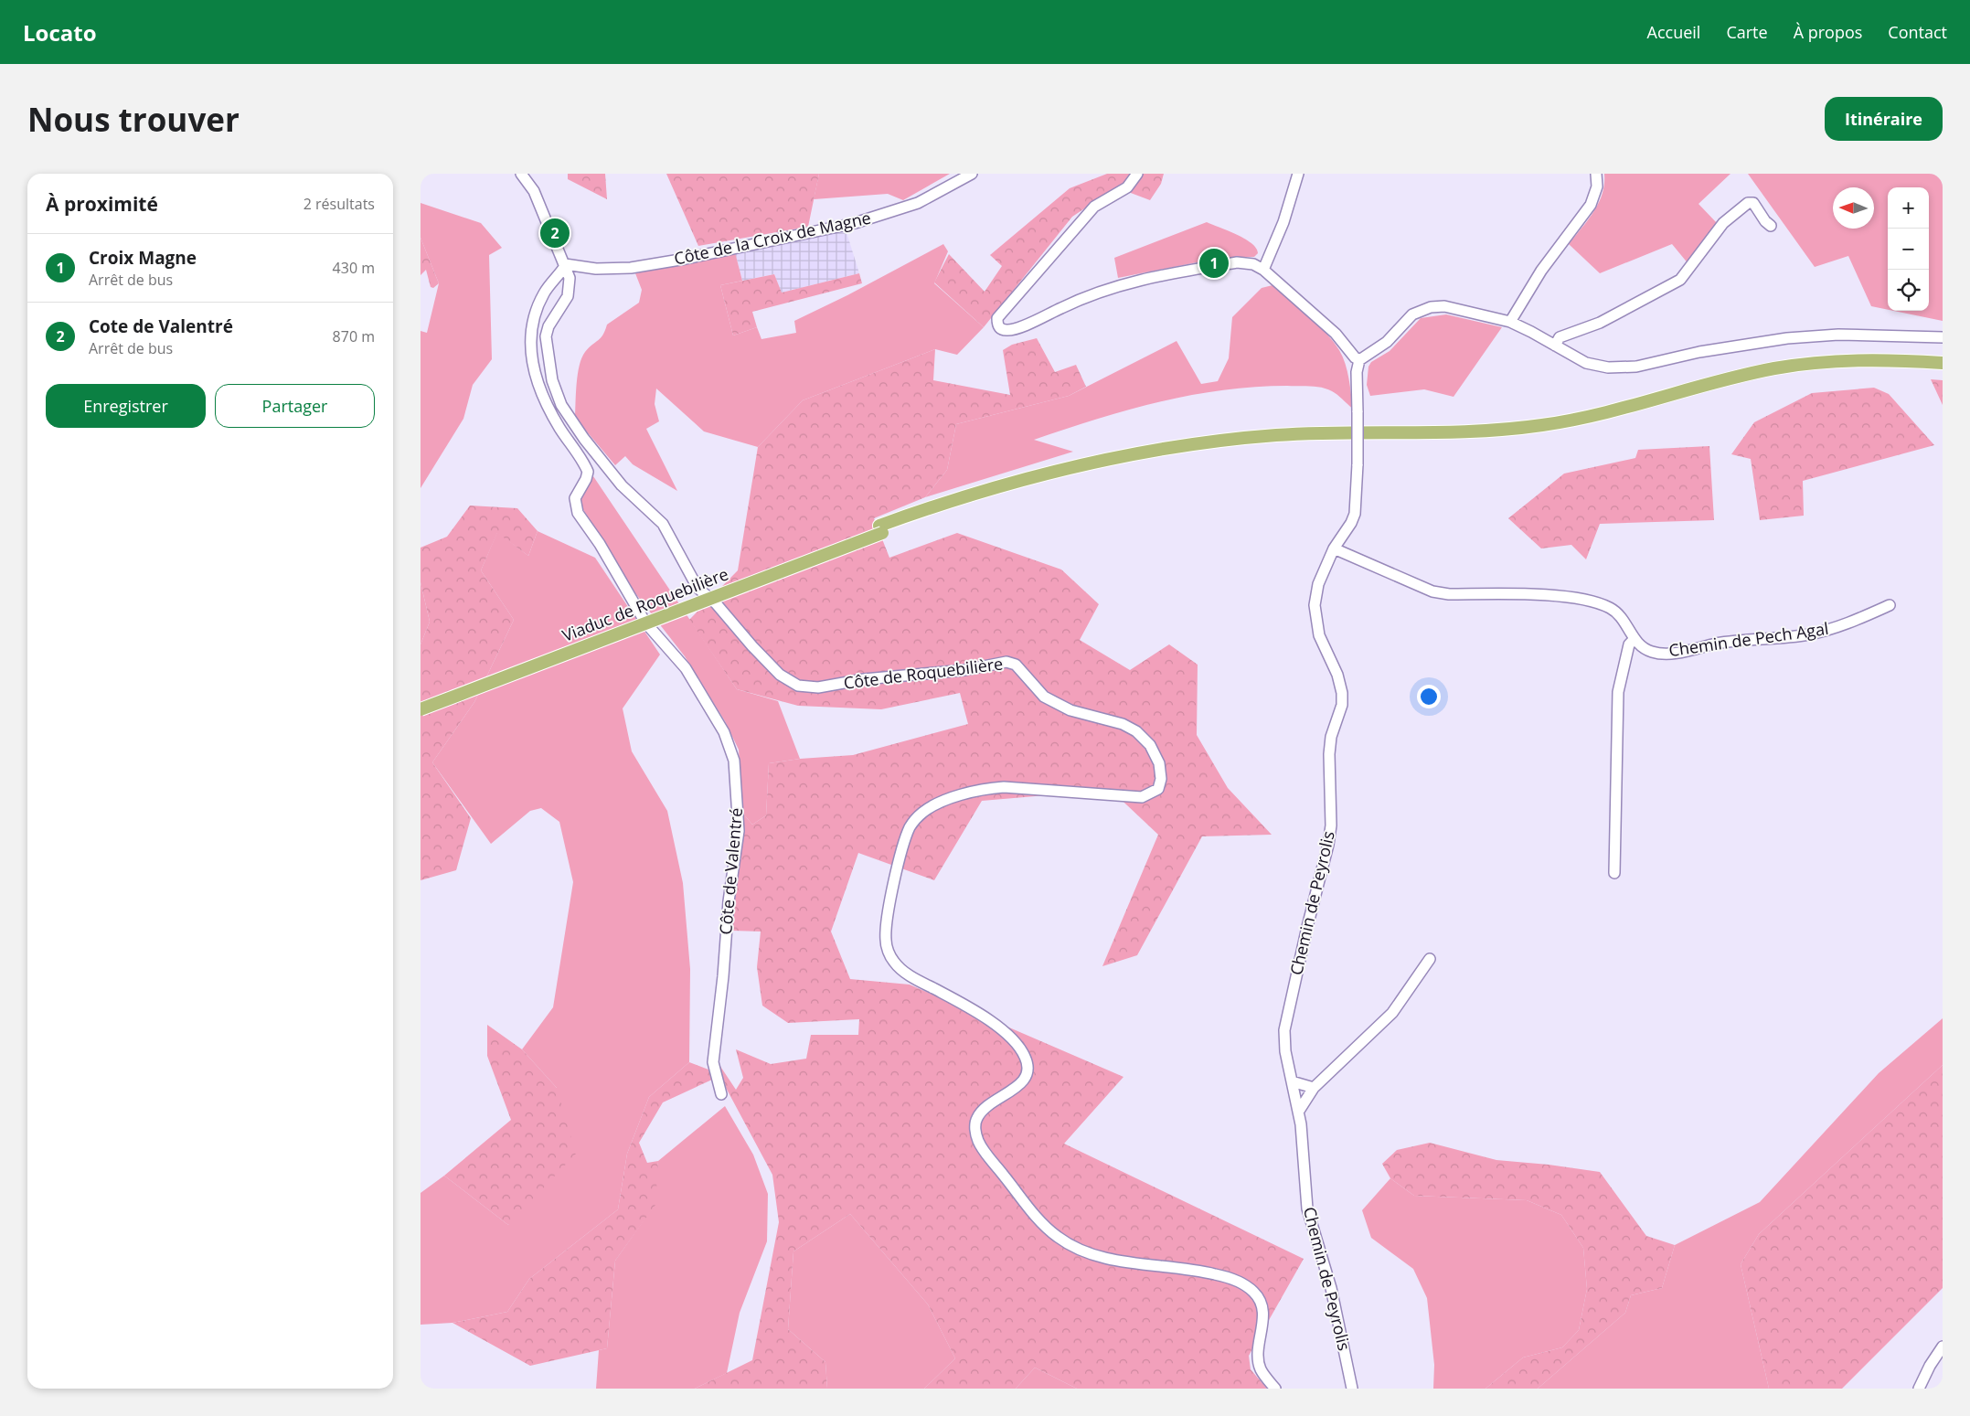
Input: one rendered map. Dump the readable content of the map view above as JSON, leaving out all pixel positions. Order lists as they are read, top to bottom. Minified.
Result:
{"streets":{"main road":["Viaduc de Roquebilière"],"street":["Côte de la Croix de Magne","Chemin de Pech Agal","Côte de Roquebilière","Côte de Valentré","Chemin de Peyrolis"]},"crossings":[["Côte de la Croix de Magne","Côte de Valentré"],["Chemin de Pech Agal","Chemin de Peyrolis"]],"north":"left","page":{"header":"Locato","nav":["Accueil","Carte","À propos","Contact"],"buttons":["Itinéraire",["Enregistrer","Partager"]],"title":"Nous trouver","heading":["À proximité","2 résultats"],"map_buttons":["+","−"],"pins":["2","1"],"list":[{"mark":"1","name":"Croix Magne","note":"Arrêt de bus","value":"430 m"},{"mark":"2","name":"Cote de Valentré","note":"Arrêt de bus","value":"870 m"}]}}
